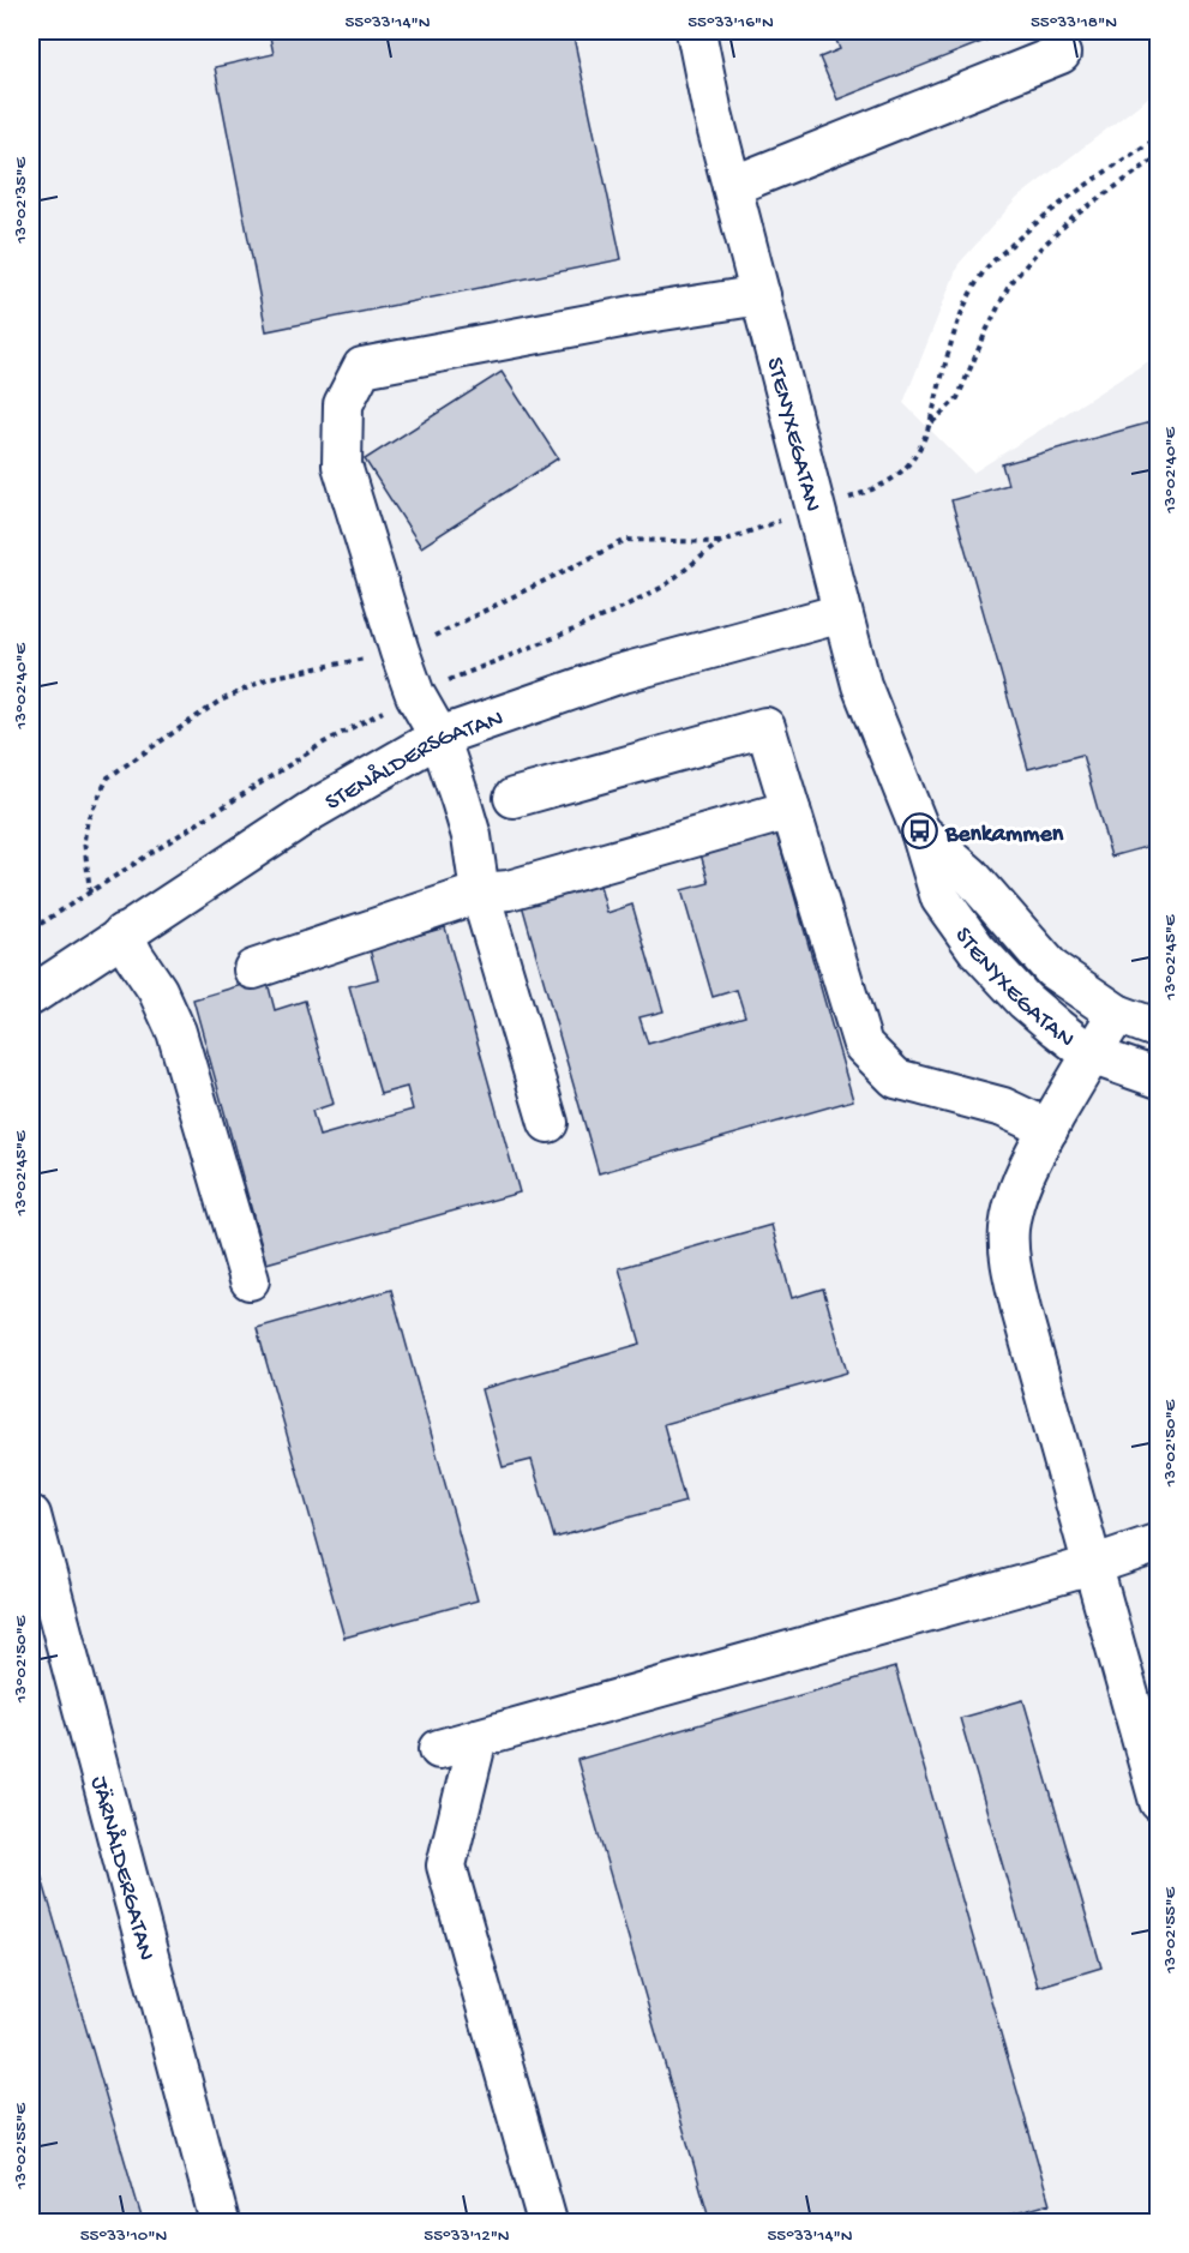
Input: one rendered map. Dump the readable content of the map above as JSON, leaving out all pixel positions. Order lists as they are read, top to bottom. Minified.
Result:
{"streets":{"street":["STENYXEGATAN","STENÅLDERSGATAN","JÄRNÅLDERGATAN"]},"crossings":[["STENYXEGATAN","STENÅLDERSGATAN"]],"places":{"bus stop":["Benkammen"]},"coordinates":["55°33'14\"N","55°33'16\"N","55°33'18\"N","13°02'35\"E","13°02'40\"E","13°02'45\"E","13°02'50\"E","13°02'55\"E","55°33'10\"N","55°33'12\"N"]}
